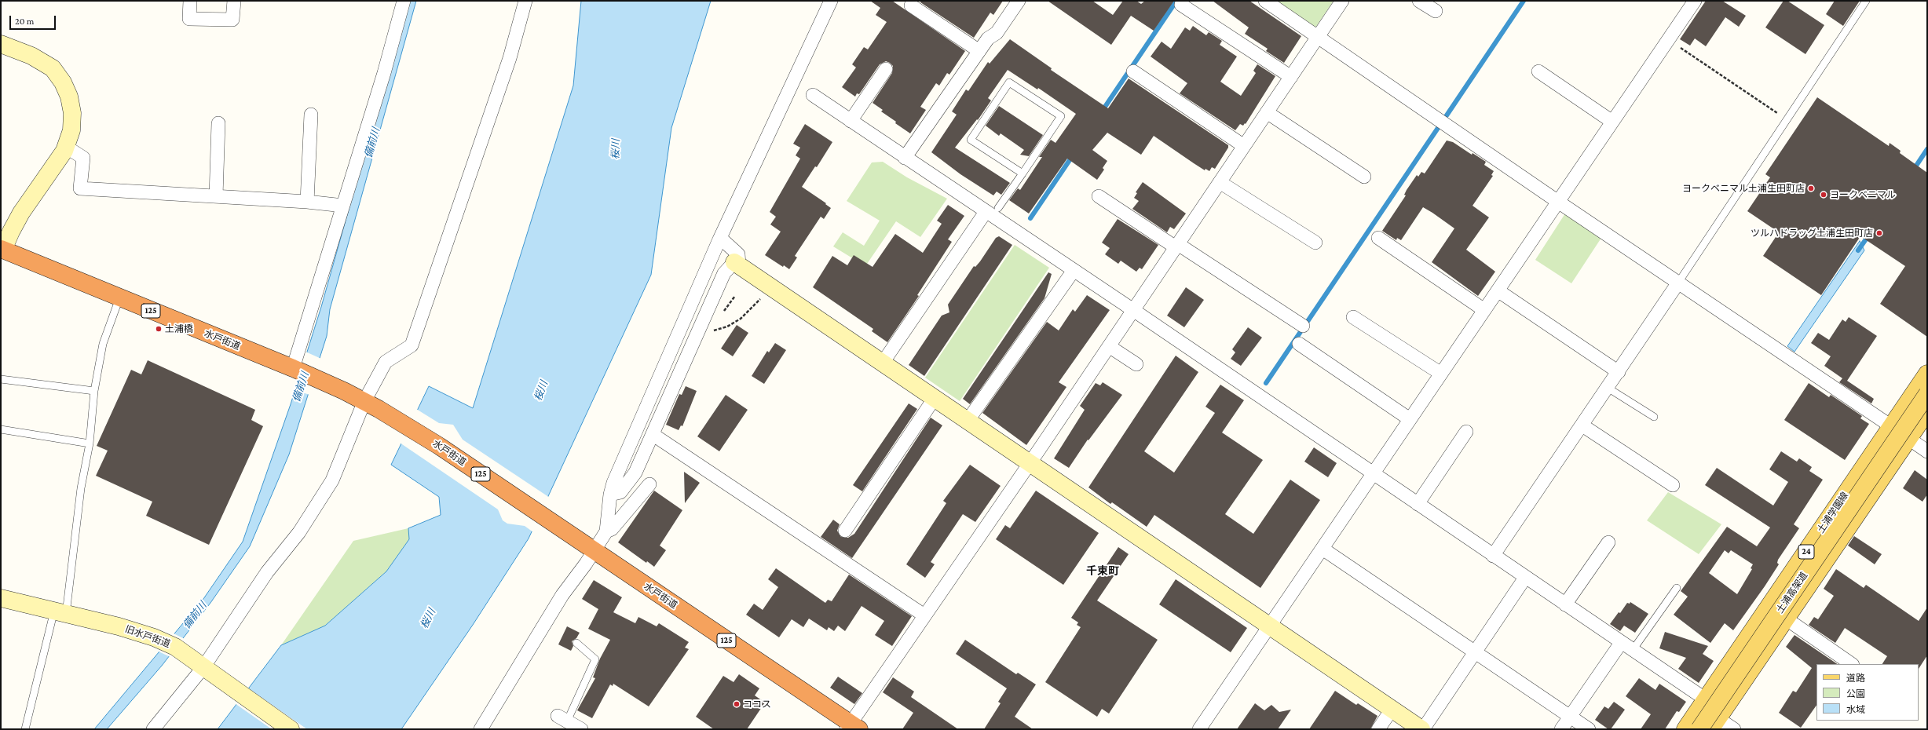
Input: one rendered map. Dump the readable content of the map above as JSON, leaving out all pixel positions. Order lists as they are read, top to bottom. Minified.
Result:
{"streets":{"highway":["125","水戸街道"],"main road":["土浦学園線","24","土浦高架道"],"street":["旧水戸街道"]},"districts":["千束町"],"water":["備前川","桜川"],"places":["ヨークベニマル土浦生田町店","ヨークベニマル","ツルハドラッグ土浦生田町店","土浦橋","ココス"],"legend":["道路","公園","水域"],"scale_bar":"20 m"}
